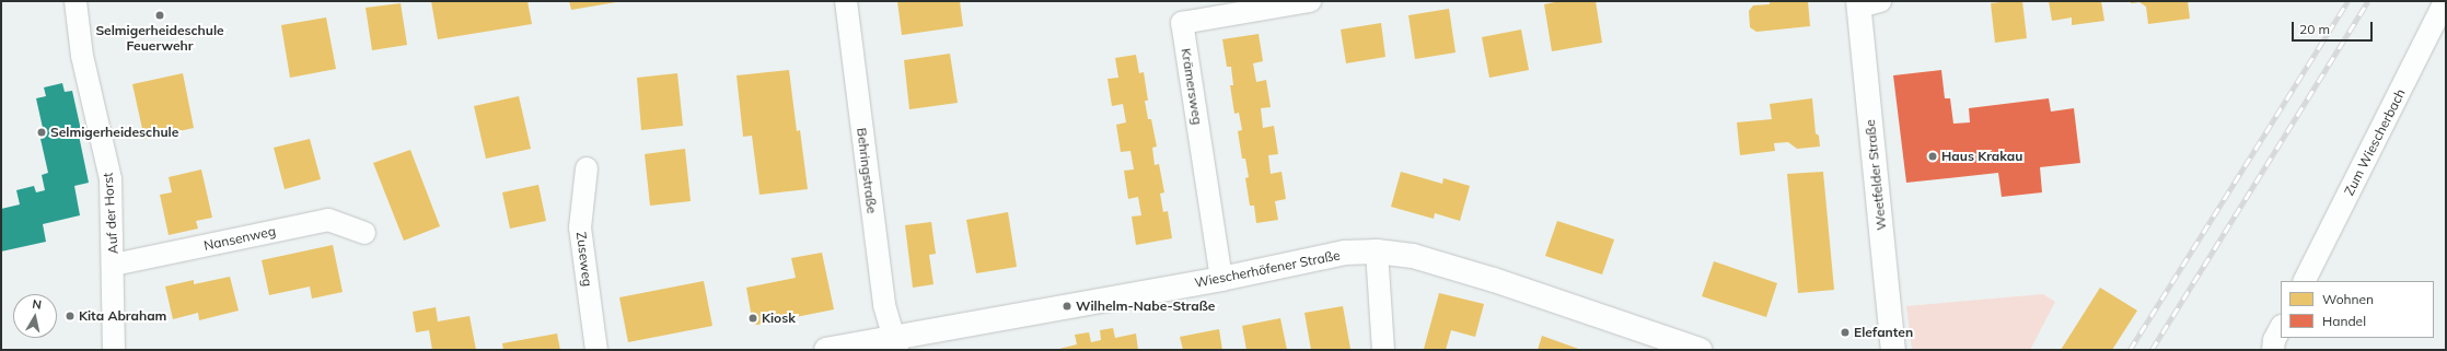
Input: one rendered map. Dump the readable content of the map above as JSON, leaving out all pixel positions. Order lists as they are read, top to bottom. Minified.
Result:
{"streets":{"street":["Krämersweg","Zum Wiescherbach","Behringstraße","Weetfelder Straße","Auf der Horst","Nansenweg","Zuseweg","Wiescherhöfener Straße"]},"crossings":[["Krämersweg","Wiescherhöfener Straße"],["Behringstraße","Wiescherhöfener Straße"],["Auf der Horst","Nansenweg"]],"places":["Selmigerheideschule Feuerwehr","Selmigerheideschule","Haus Krakau","Wilhelm-Nabe-Straße","Kita Abraham","Kiosk","Elefanten"],"legend":["Wohnen","Handel"],"scale_bar":"20 m","north":"top"}
